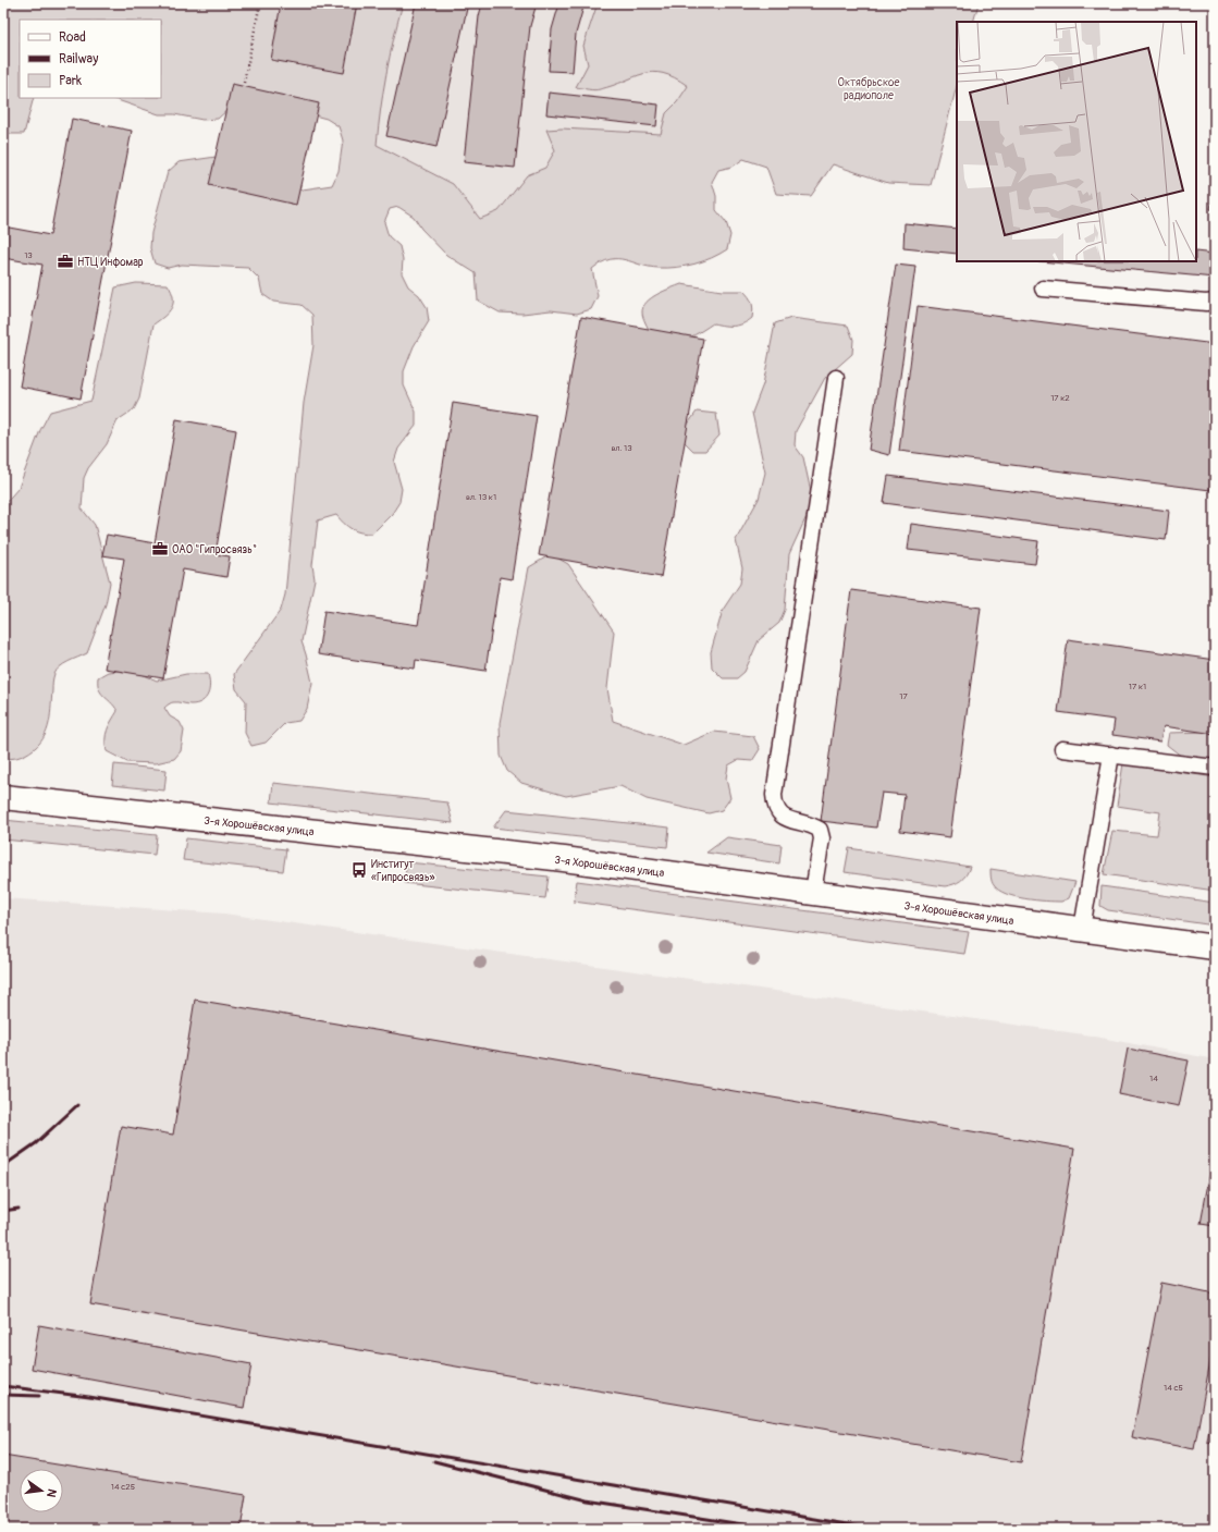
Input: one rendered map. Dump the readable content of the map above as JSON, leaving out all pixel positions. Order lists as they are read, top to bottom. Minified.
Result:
{"streets":{"street":["3-я Хорошёвская улица"]},"parks":["Октябрьское радиополе"],"places":{"office":["НТЦ Инфомар","ОАО \"Гипросвязь\""],"bus stop":["Институт «Гипросвязь»"]},"house_numbers":["13","17 к2","вл. 13","вл. 13 к1","17 к1","17","14","14 с5","14 с25"],"legend":["Road","Railway","Park"],"north":"right"}
